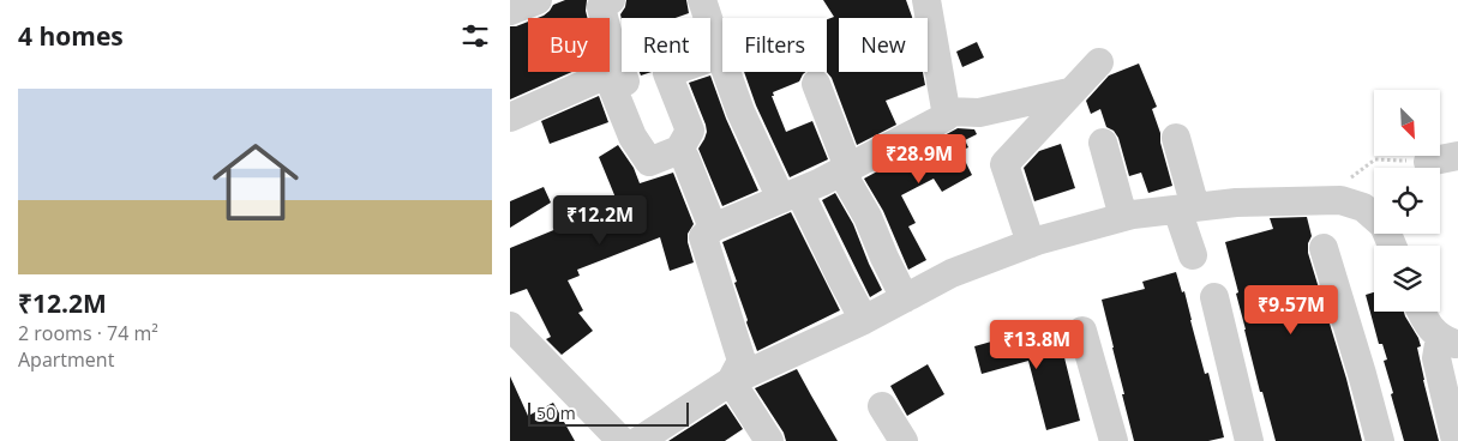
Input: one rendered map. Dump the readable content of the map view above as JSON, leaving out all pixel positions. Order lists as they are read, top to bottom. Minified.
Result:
{"scale_bar":"50 m","north":"bottom right","page":{"heading":"4 homes","chip":["Buy","Rent","Filters","New"],"list":[{"name":"₹12.2M","note":"2 rooms · 74 m² · Apartment"}],"price":["₹28.9M","₹12.2M","₹9.57M","₹13.8M"],"scale":"50 m"}}
